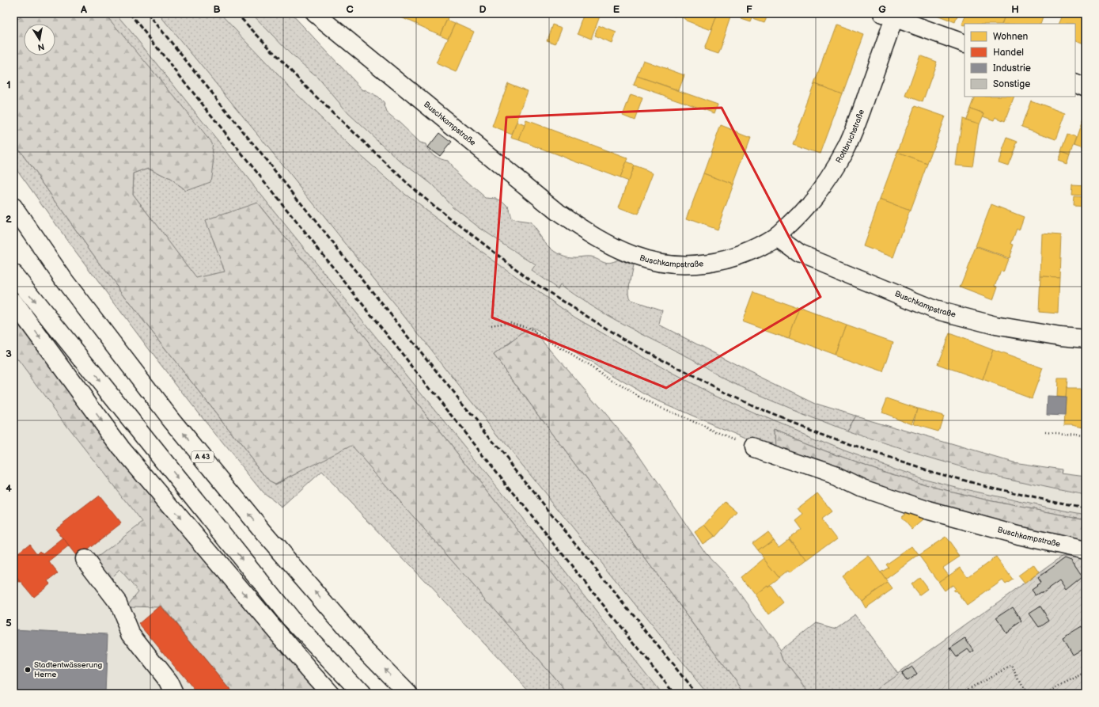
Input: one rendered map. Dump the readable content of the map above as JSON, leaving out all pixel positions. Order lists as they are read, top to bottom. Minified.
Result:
{"streets":{"main road":["Buschkampstraße","Rottbruchstraße","A 43"]},"crossings":[["Buschkampstraße","Rottbruchstraße"]],"places":["Stadtentwässerung Herne"],"legend":["Wohnen","Handel","Industrie","Sonstige"],"north":"bottom","grid":{"columns":["A","B","C","D","E","F","G","H"],"rows":["1","2","3","4","5"]}}
